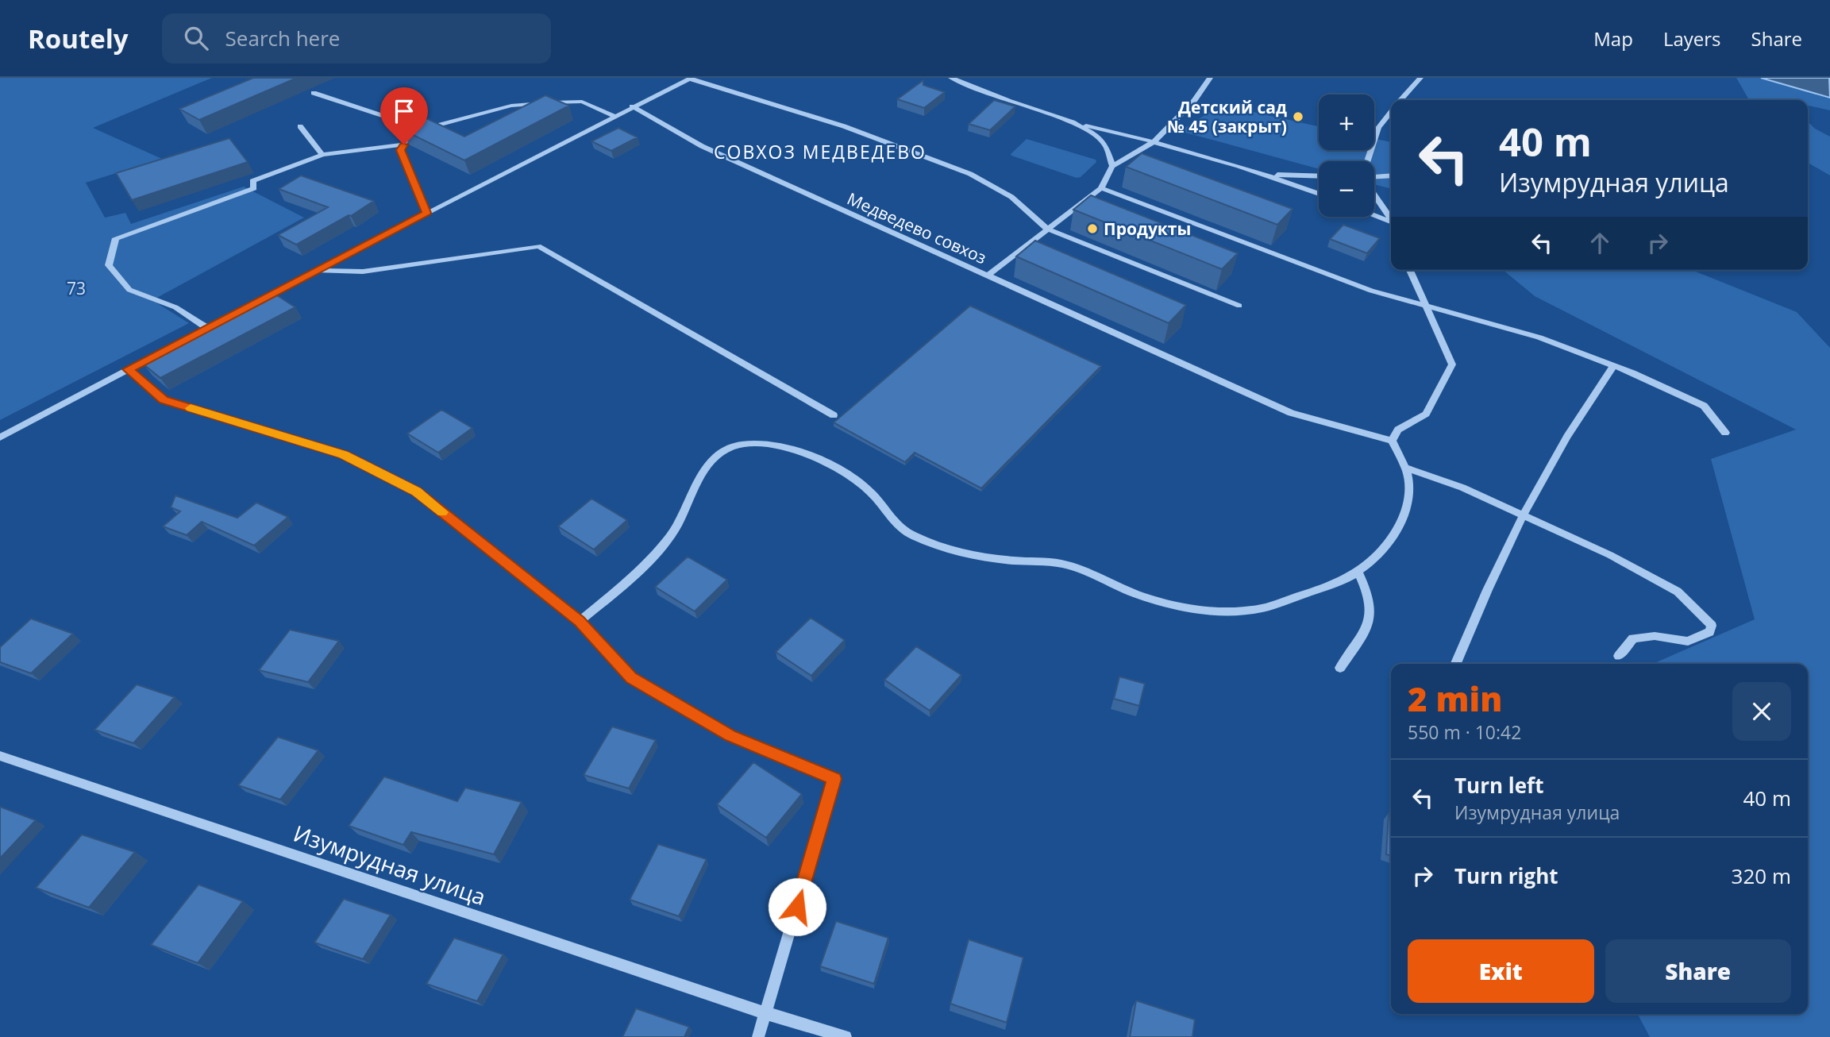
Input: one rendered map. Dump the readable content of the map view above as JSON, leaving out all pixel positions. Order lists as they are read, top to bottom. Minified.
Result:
{"streets":{"street":["Медведево совхоз","Изумрудная улица"]},"districts":["СОВХОЗ МЕДВЕДЕВО"],"parks":["73"],"places":["Детский сад № 45 (закрыт)","Продукты"],"page":{"header":"Routely","search":"Search here","nav":["Map","Layers","Share"],"map_buttons":["+","−"],"turn":["40 m","Изумрудная улица"],"heading":["2 min","550 m · 10:42"],"list":[{"name":"Turn left","note":"Изумрудная улица","value":"40 m"},{"name":"Turn right","value":"320 m"}],"buttons":["Exit","Share"]}}
